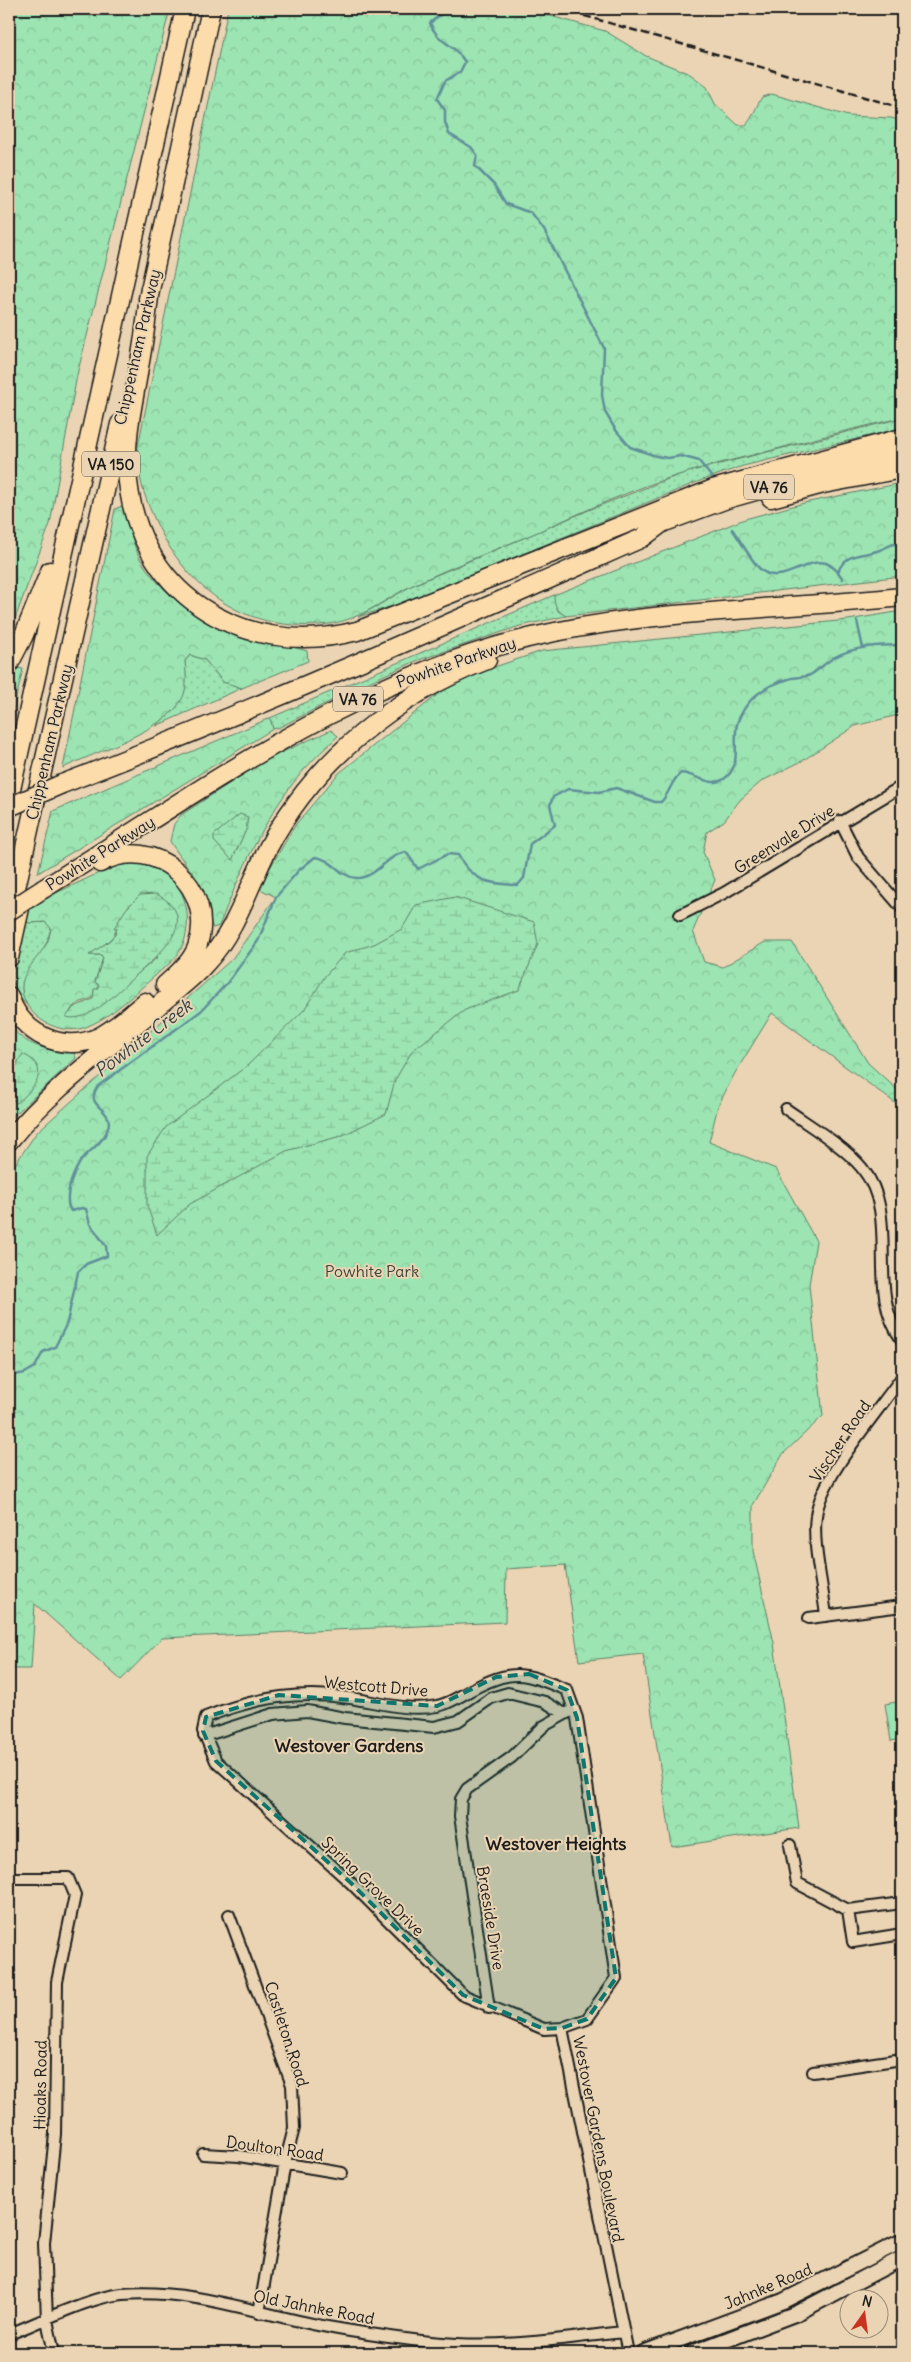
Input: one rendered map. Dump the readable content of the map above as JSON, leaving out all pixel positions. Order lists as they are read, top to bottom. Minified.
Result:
{"streets":{"highway":["Chippenham Parkway","VA 150","VA 76","Powhite Parkway"],"main road":["Jahnke Road"],"street":["Greenvale Drive","Vischer Road","Westcott Drive","Spring Grove Drive","Braeside Drive","Castleton Road","Hioaks Road","Westover Gardens Boulevard","Doulton Road","Old Jahnke Road"]},"crossings":[["VA 76","Powhite Parkway"],["Westcott Drive","Spring Grove Drive"],["Westcott Drive","Braeside Drive"],["Westcott Drive","Westover Gardens Boulevard"],["Spring Grove Drive","Braeside Drive"],["Spring Grove Drive","Westover Gardens Boulevard"],["Braeside Drive","Westover Gardens Boulevard"],["Castleton Road","Doulton Road"],["Castleton Road","Old Jahnke Road"],["Hioaks Road","Old Jahnke Road"],["Westover Gardens Boulevard","Old Jahnke Road"]],"districts":["Westover Gardens","Westover Heights"],"water":["Powhite Creek"],"parks":["Powhite Park"],"north":"top"}
